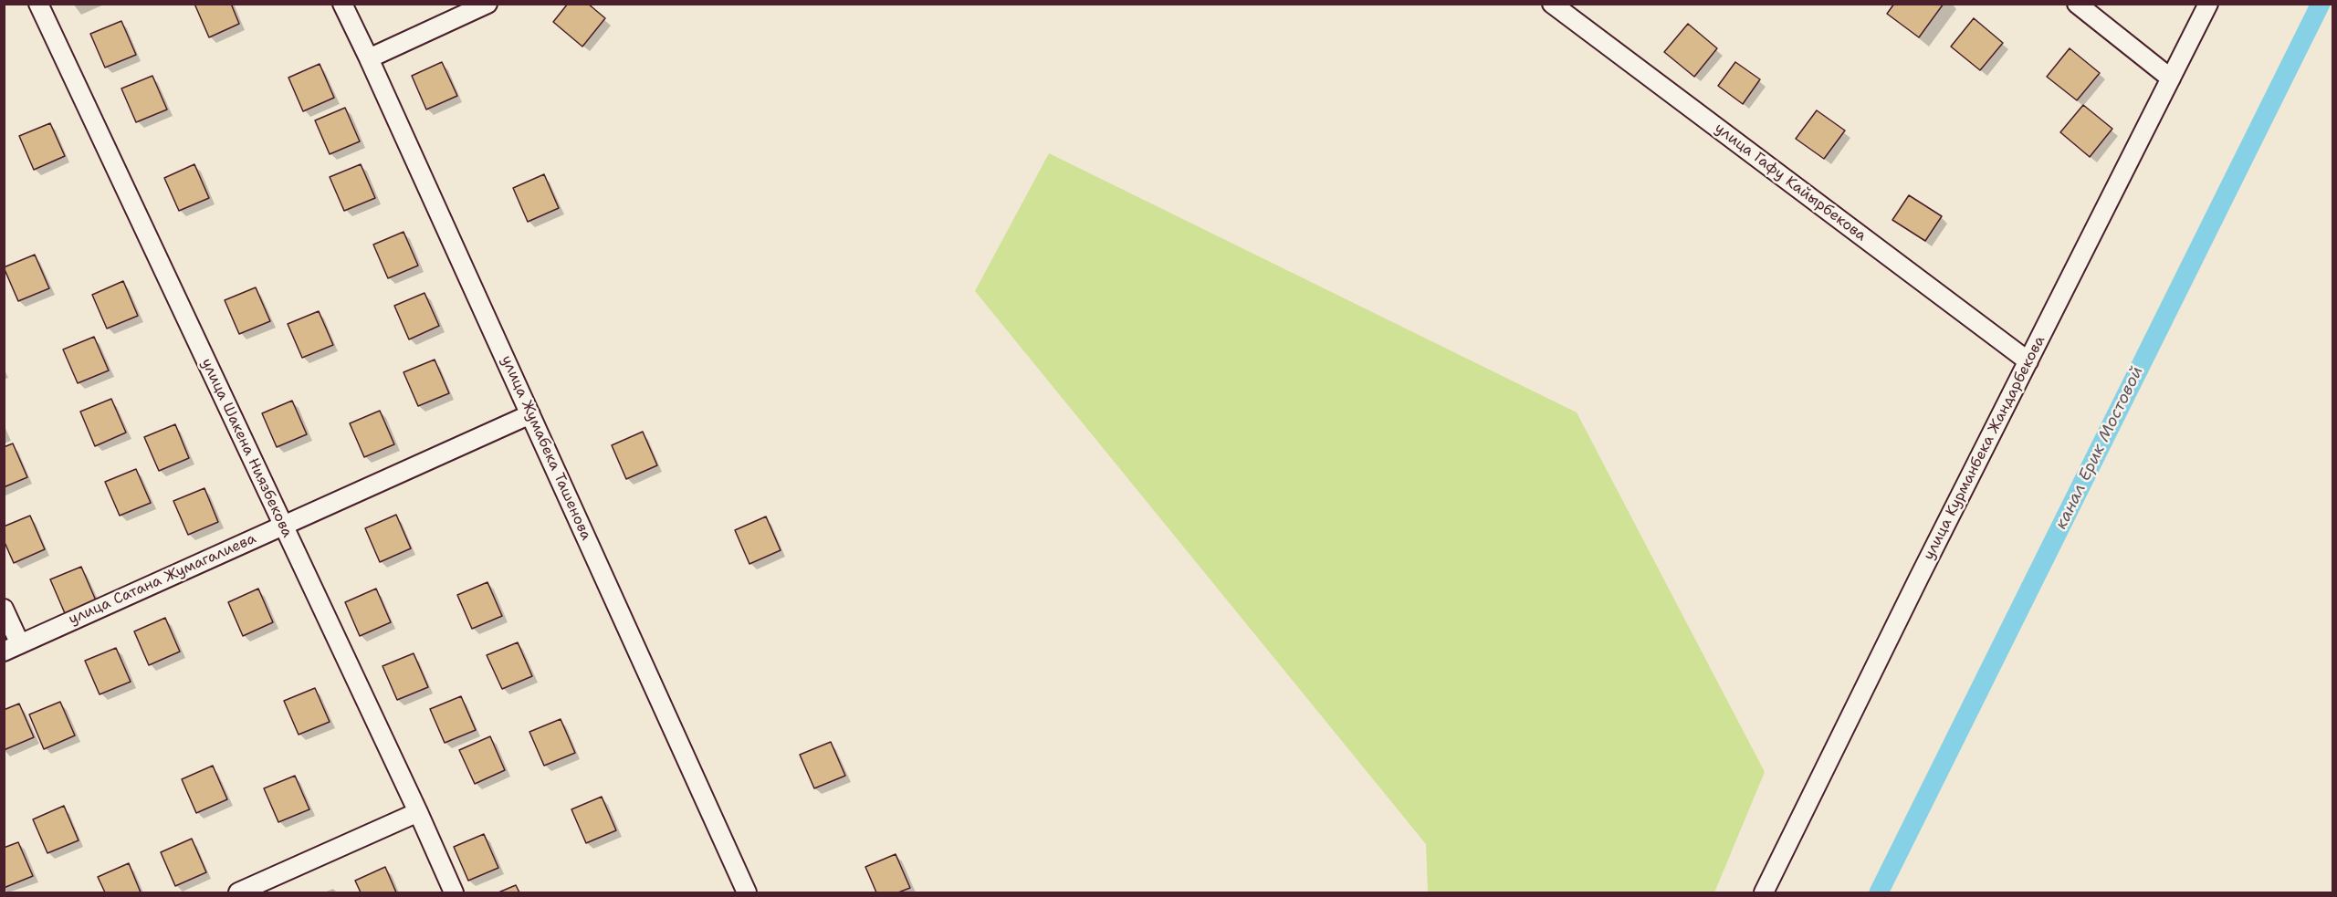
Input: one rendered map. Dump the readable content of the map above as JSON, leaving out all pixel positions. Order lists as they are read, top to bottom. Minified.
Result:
{"streets":{"street":["улица Гафу Кайырбекова","улица Шакена Ниязбекова","улица Жумабека Ташенова","улица Курманбека Жандарбекова","улица Сатана Жумагалиева"]},"crossings":[["улица Гафу Кайырбекова","улица Курманбека Жандарбекова"],["улица Шакена Ниязбекова","улица Сатана Жумагалиева"],["улица Жумабека Ташенова","улица Сатана Жумагалиева"]],"water":["канал Ерик Мостовой"]}
